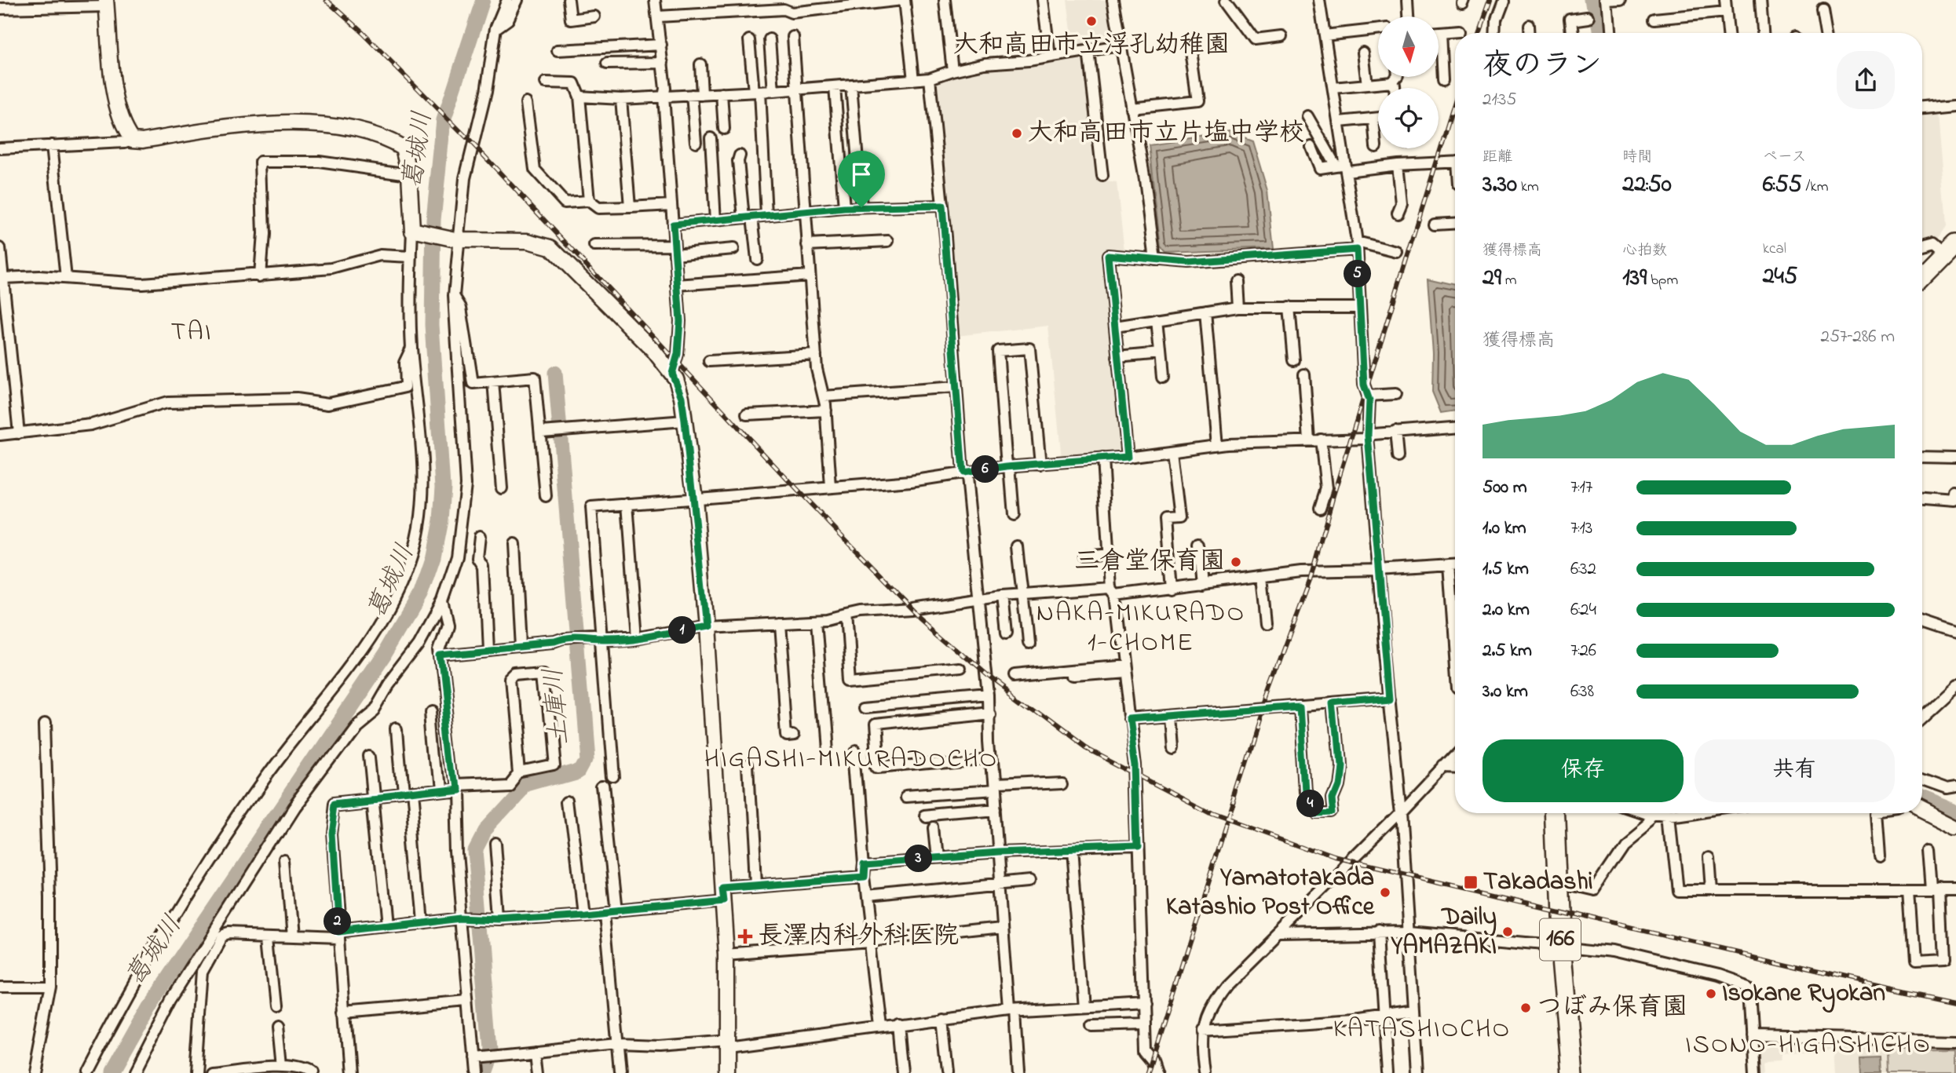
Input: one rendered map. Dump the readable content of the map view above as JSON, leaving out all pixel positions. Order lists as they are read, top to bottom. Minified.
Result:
{"streets":{"highway":["166"]},"districts":["TAI","NAKA-MIKURADO 1-CHOME","HIGASHI-MIKURADOCHO","KATASHIOCHO","ISONO-HIGASHICHO"],"water":["葛城川","土庫川"],"places":{"other":["大和高田市立浮孔幼稚園","大和高田市立片塩中学校","三倉堂保育園","Yamatotakada Katashio Post Office","Daily YAMAZAKI","Isokane Ryokan","つぼみ保育園"],"transit":["Takadashi"],"health":["長澤内科外科医院"]},"north":"bottom","page":{"heading":["夜のラン","21:35"],"stats":[["距離","3.30 km"],["時間","22:50"],["ペース","6:55 /km"],["獲得標高","29 m"],["心拍数","139 bpm"],["kcal","245"]],"pins":["5","6","1","4","3","2"],"chart":["獲得標高","257–286 m"],"list":[{"name":"500 m","note":"7:17"},{"name":"1.0 km","note":"7:13"},{"name":"1.5 km","note":"6:32"},{"name":"2.0 km","note":"6:24"},{"name":"2.5 km","note":"7:26"},{"name":"3.0 km","note":"6:38"}],"buttons":["保存","共有"]}}
